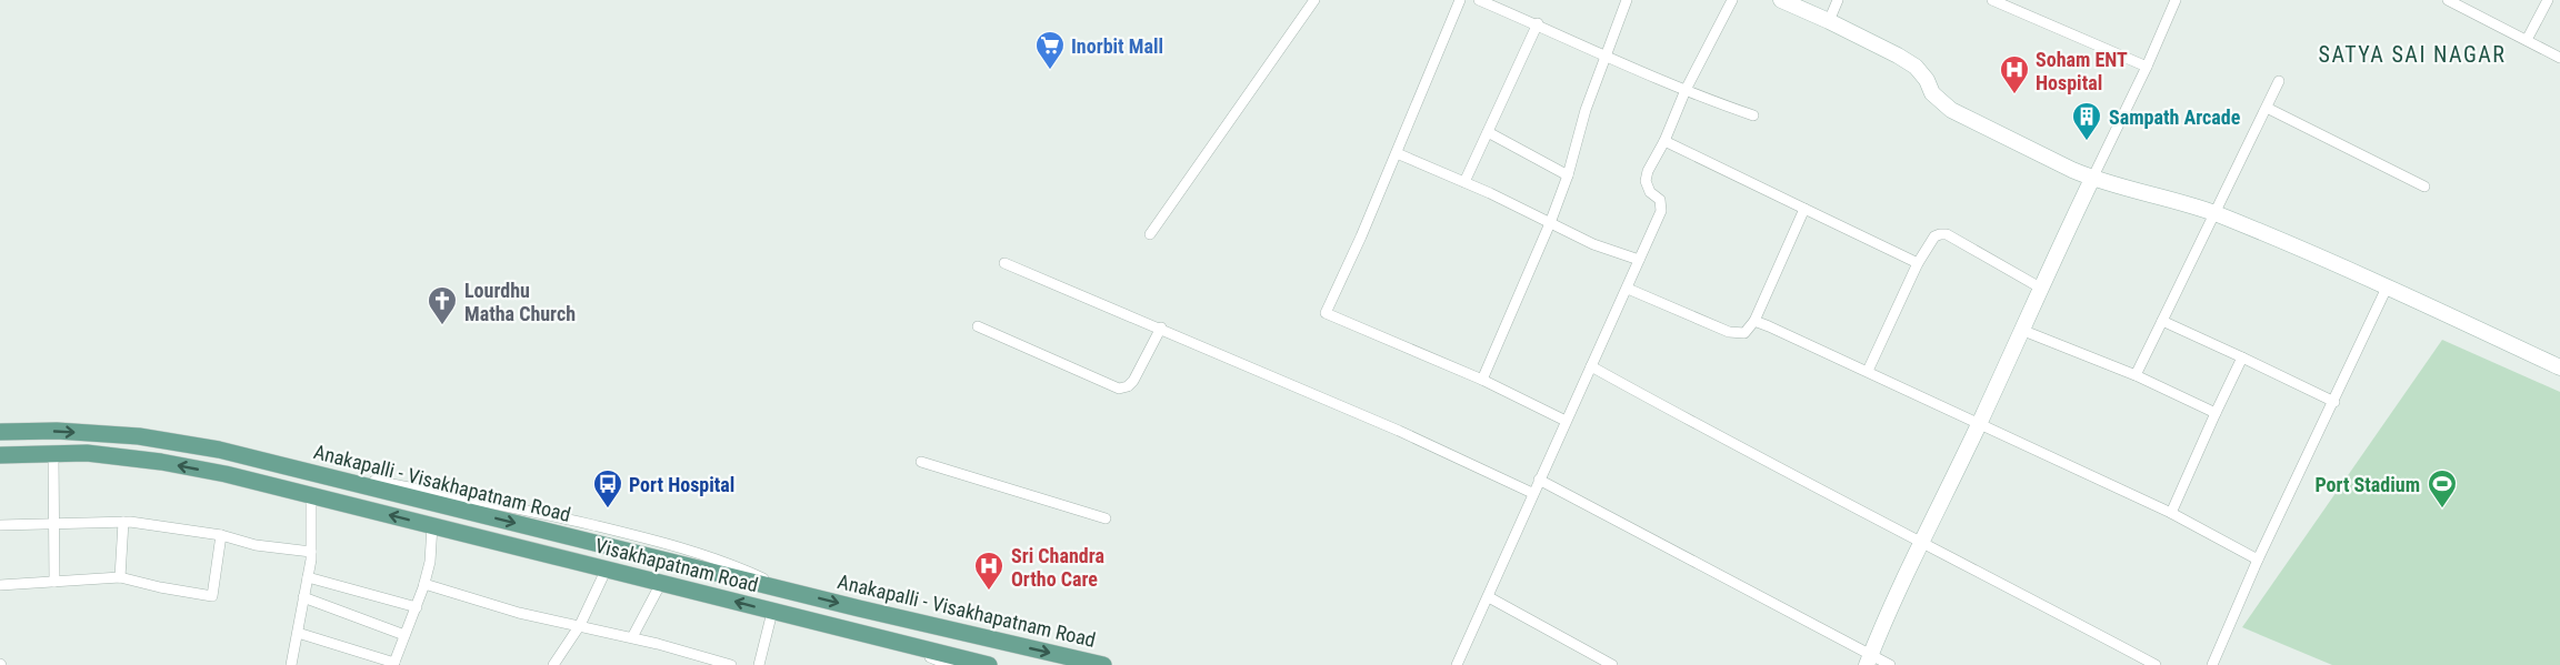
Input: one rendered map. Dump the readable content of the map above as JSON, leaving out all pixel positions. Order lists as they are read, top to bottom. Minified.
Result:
{"streets":{"main road":["Anakapalli - Visakhapatnam Road","Visakhapatnam Road"]},"one_way":["Anakapalli - Visakhapatnam Road","Visakhapatnam Road"],"districts":["SATYA SAI NAGAR"],"places":{"supermarket":["Inorbit Mall"],"hospital":["Soham ENT Hospital","Sri Chandra Ortho Care"],"building":["Sampath Arcade"],"church":["Lourdhu Matha Church"],"bus stop":["Port Hospital"],"sports":["Port Stadium"]}}
